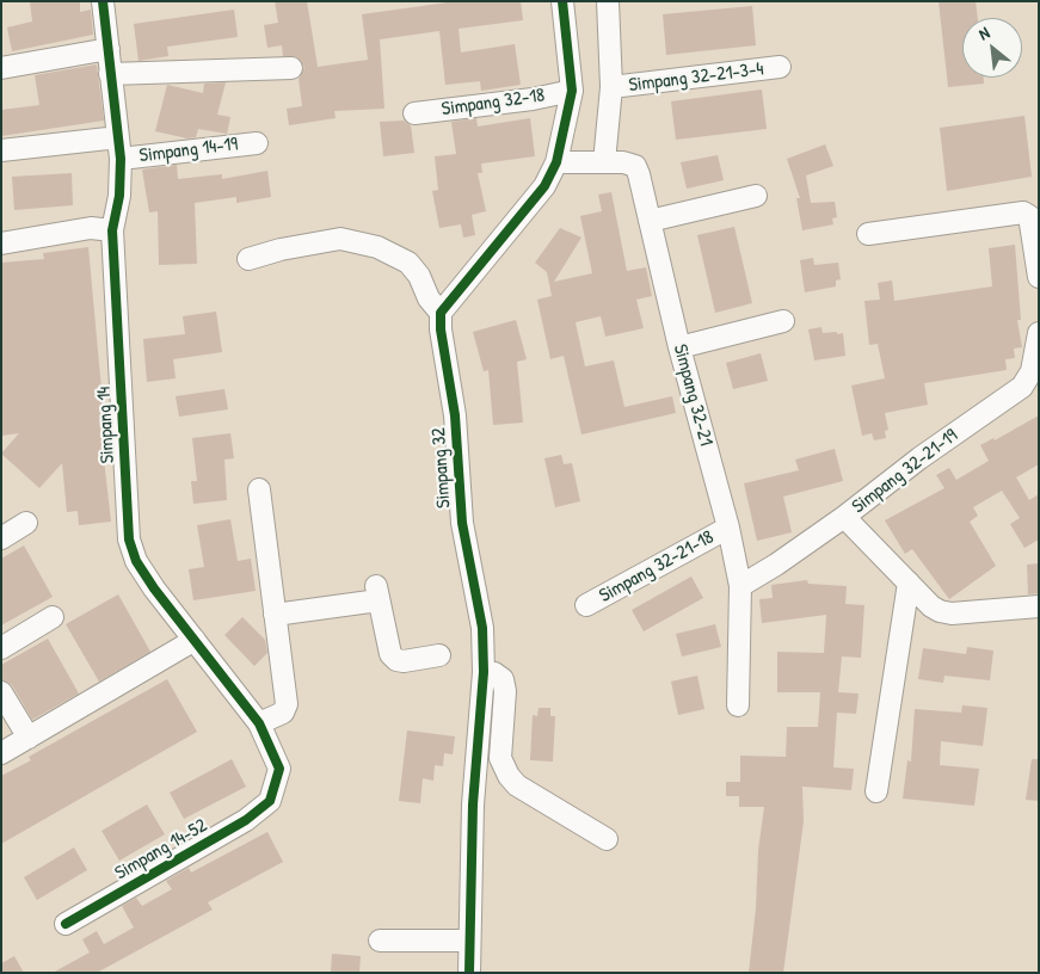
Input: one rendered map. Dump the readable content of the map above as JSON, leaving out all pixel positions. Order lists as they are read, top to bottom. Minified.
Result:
{"streets":{"street":["Simpang 32-21-3-4","Simpang 32-18","Simpang 14-19","Simpang 32-21","Simpang 14","Simpang 32","Simpang 32-21-19","Simpang 32-21-18","Simpang 14-52"]},"crossings":[["Simpang 14-19","Simpang 14"],["Simpang 32-21","Simpang 32-21-19"],["Simpang 32-21","Simpang 32-21-18"],["Simpang 14","Simpang 14-52"]],"north":"top left"}
